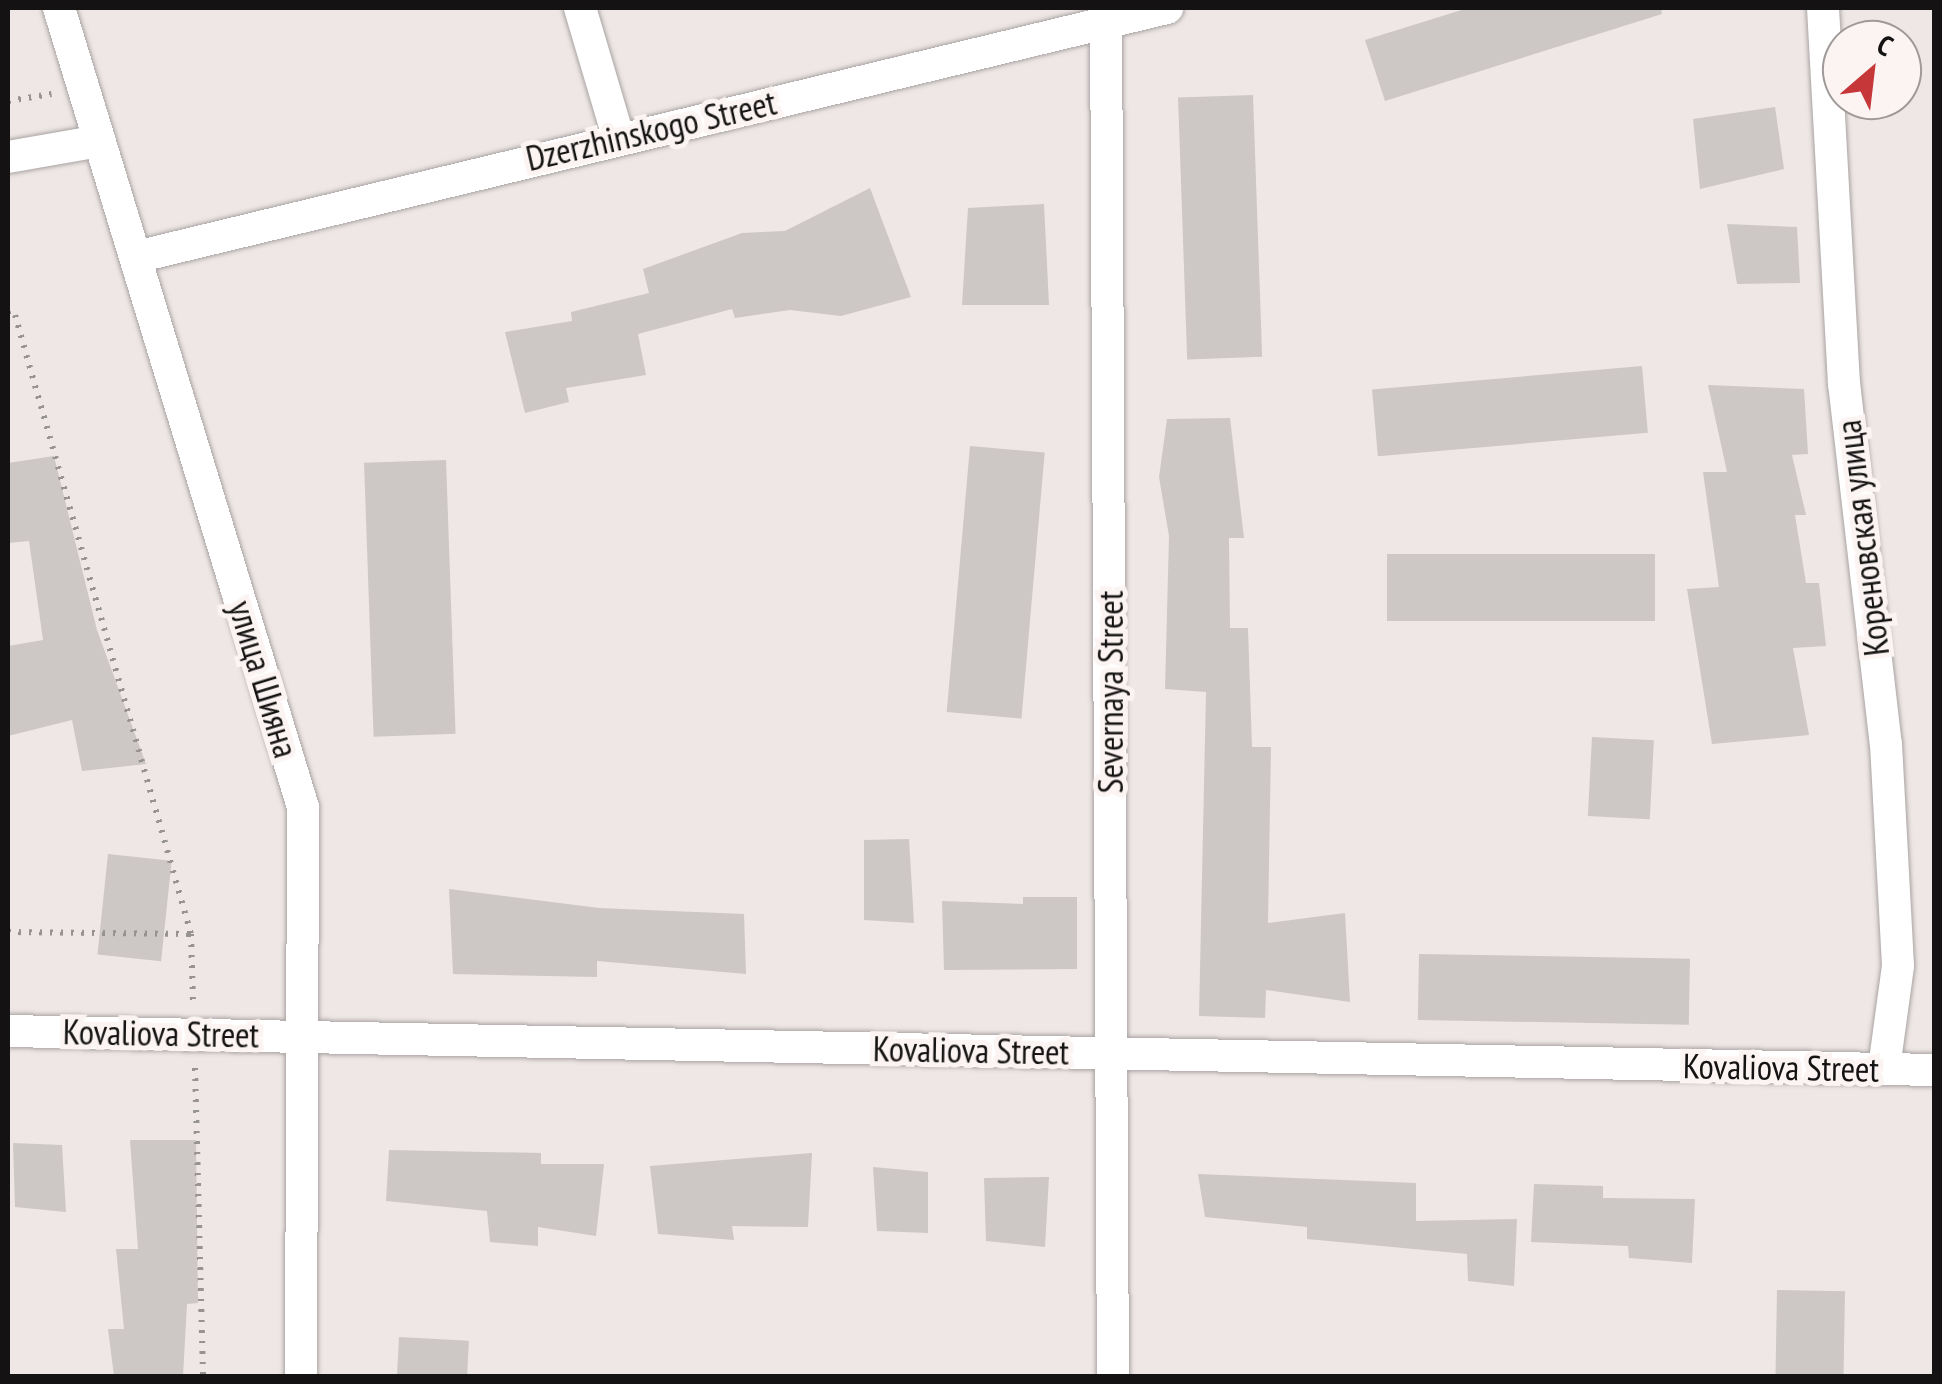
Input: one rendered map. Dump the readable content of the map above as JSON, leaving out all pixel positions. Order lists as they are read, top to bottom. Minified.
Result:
{"streets":{"street":["Dzerzhinskogo Street","Кореновская улица","улица Шияна","Severnaya Street","Kovaliova Street"]},"crossings":[["Dzerzhinskogo Street","улица Шияна"],["Dzerzhinskogo Street","Severnaya Street"],["Кореновская улица","Kovaliova Street"],["улица Шияна","Kovaliova Street"],["Severnaya Street","Kovaliova Street"]],"north":"top right"}
